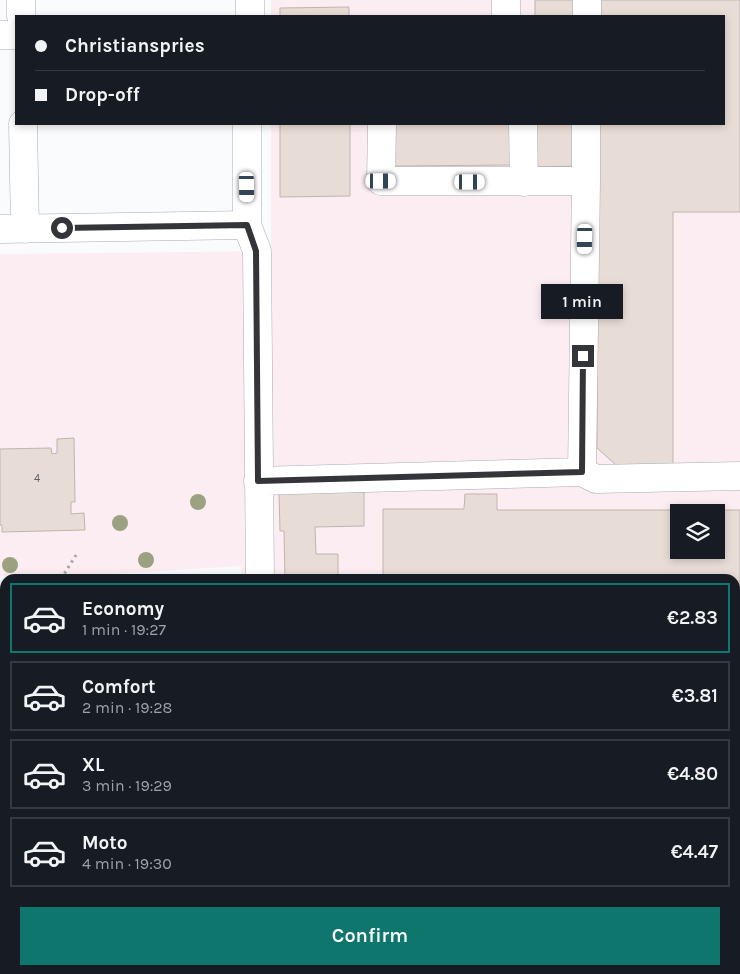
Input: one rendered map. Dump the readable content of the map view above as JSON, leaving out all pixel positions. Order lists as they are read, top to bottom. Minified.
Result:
{"house_numbers":["4"],"page":{"banner":["Christianspries","Drop-off"],"bubble":"1 min","list":[{"name":"Economy","note":"1 min · 19:27","value":"€2.83"},{"name":"Comfort","note":"2 min · 19:28","value":"€3.81"},{"name":"XL","note":"3 min · 19:29","value":"€4.80"},{"name":"Moto","note":"4 min · 19:30","value":"€4.47"}],"buttons":"Confirm"}}
